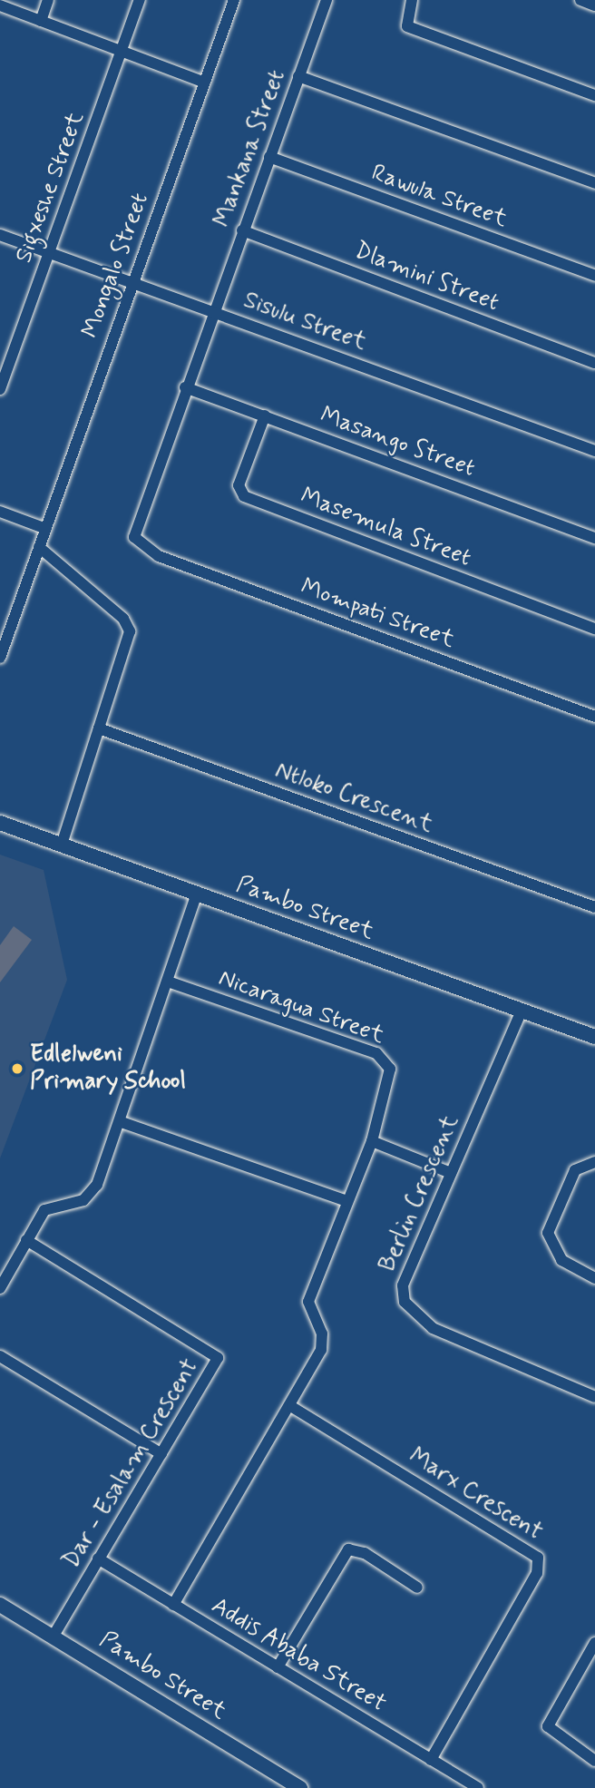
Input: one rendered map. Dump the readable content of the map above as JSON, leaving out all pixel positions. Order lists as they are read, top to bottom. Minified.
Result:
{"streets":{"street":["Mankana Street","Sigxeshe Street","Rawula Street","Mongalo Street","Dlamini Street","Sisulu Street","Masango Street","Masemula Street","Mompati Street","Ntloko Crescent","Pambo Street","Nicaragua Street","Berlin Crescent","Dar - Esalam Crescent","Marx Crescent","Addis Ababa Street"]},"crossings":[["Mankana Street","Rawula Street"],["Mankana Street","Dlamini Street"],["Mankana Street","Sisulu Street"],["Mankana Street","Masango Street"],["Mankana Street","Mompati Street"],["Sigxeshe Street","Sisulu Street"],["Mongalo Street","Sisulu Street"],["Masango Street","Masemula Street"],["Pambo Street","Berlin Crescent"],["Pambo Street","Dar - Esalam Crescent"],["Nicaragua Street","Marx Crescent"],["Nicaragua Street","Addis Ababa Street"],["Dar - Esalam Crescent","Addis Ababa Street"],["Marx Crescent","Addis Ababa Street"]],"places":["Edlelweni Primary School"]}
